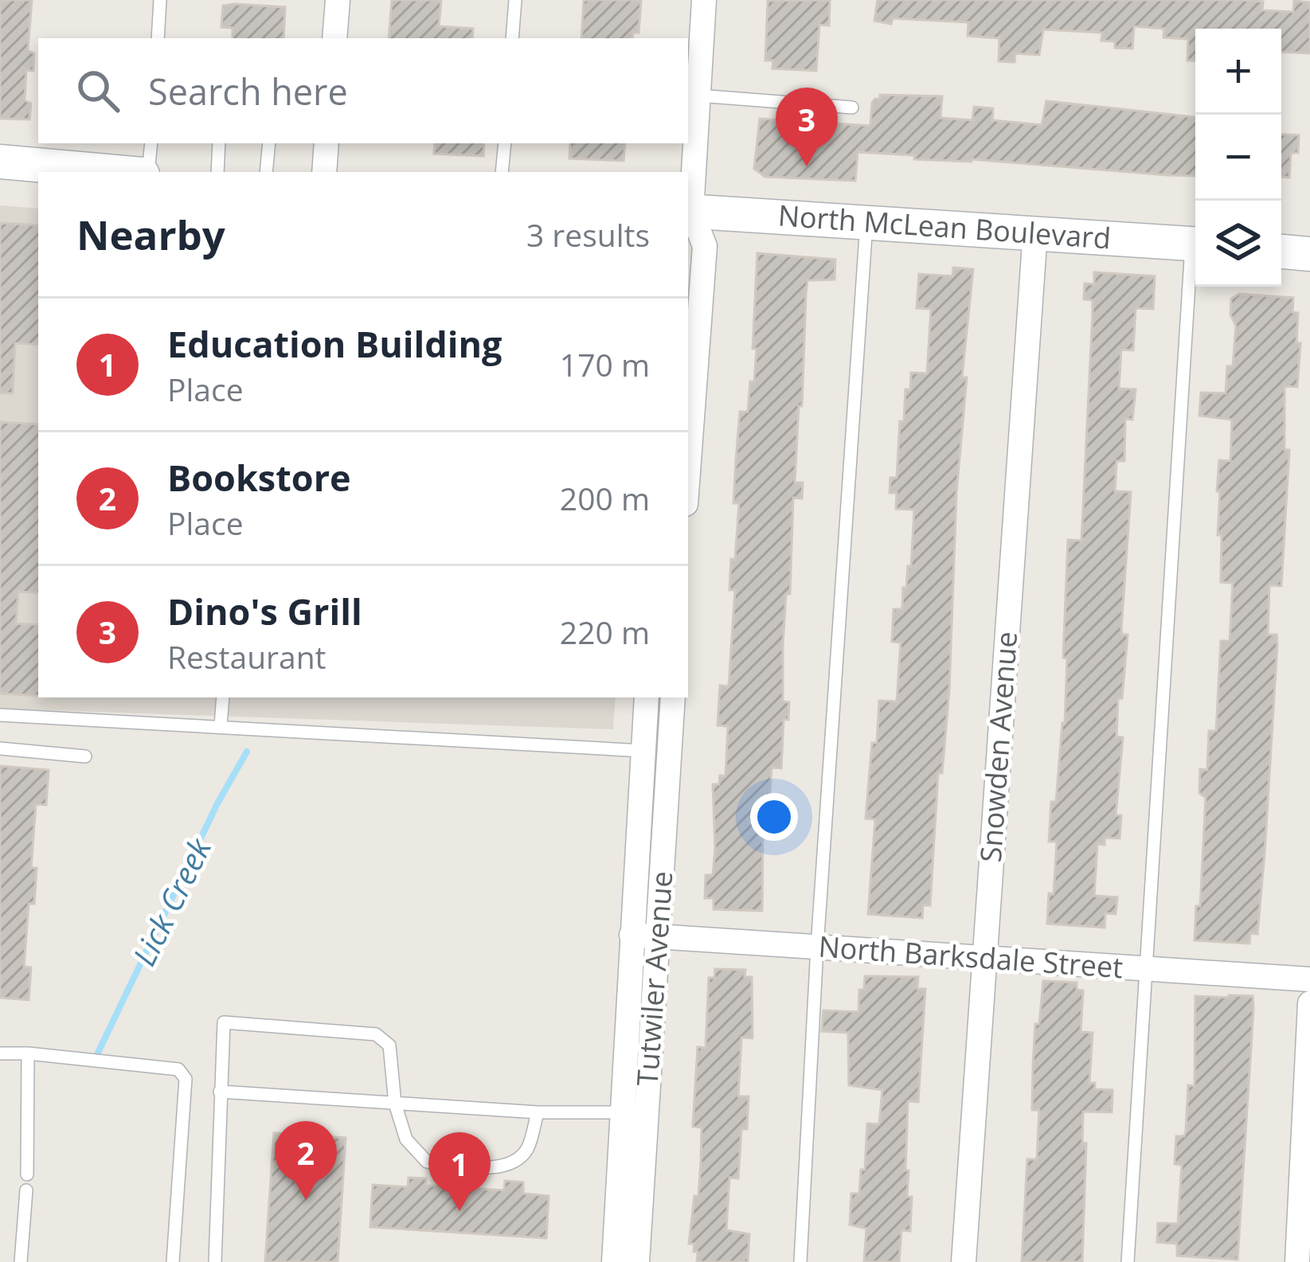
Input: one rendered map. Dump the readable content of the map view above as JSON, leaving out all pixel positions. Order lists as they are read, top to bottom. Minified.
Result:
{"streets":{"main road":["North McLean Boulevard"],"street":["Snowden Avenue","North Barksdale Street","Tutwiler Avenue"]},"crossings":[["North McLean Boulevard","Snowden Avenue"],["Snowden Avenue","North Barksdale Street"],["North Barksdale Street","Tutwiler Avenue"]],"water":["Lick Creek"],"page":{"map_buttons":["+","−"],"search":"Search here","pins":["3","2","1"],"heading":["Nearby","3 results"],"list":[{"mark":"1","name":"Education Building","note":"Place","value":"170 m"},{"mark":"2","name":"Bookstore","note":"Place","value":"200 m"},{"mark":"3","name":"Dino's Grill","note":"Restaurant","value":"220 m"}]}}
